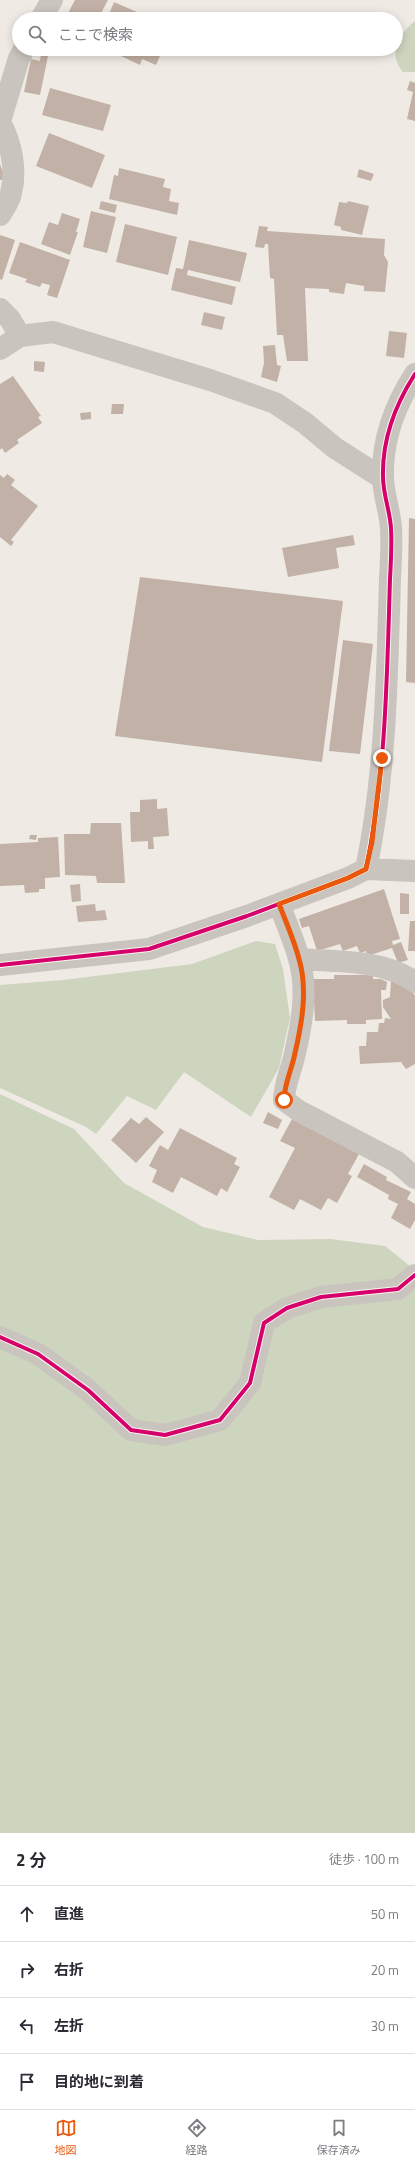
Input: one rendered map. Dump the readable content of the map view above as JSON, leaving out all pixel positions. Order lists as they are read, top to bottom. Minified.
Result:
{"page":{"search":"ここで検索","heading":["2 分","徒歩 · 100 m"],"list":[["直進","50 m"],["右折","20 m"],["左折","30 m"],"目的地に到着"],"nav":["地図","経路","保存済み"]}}
